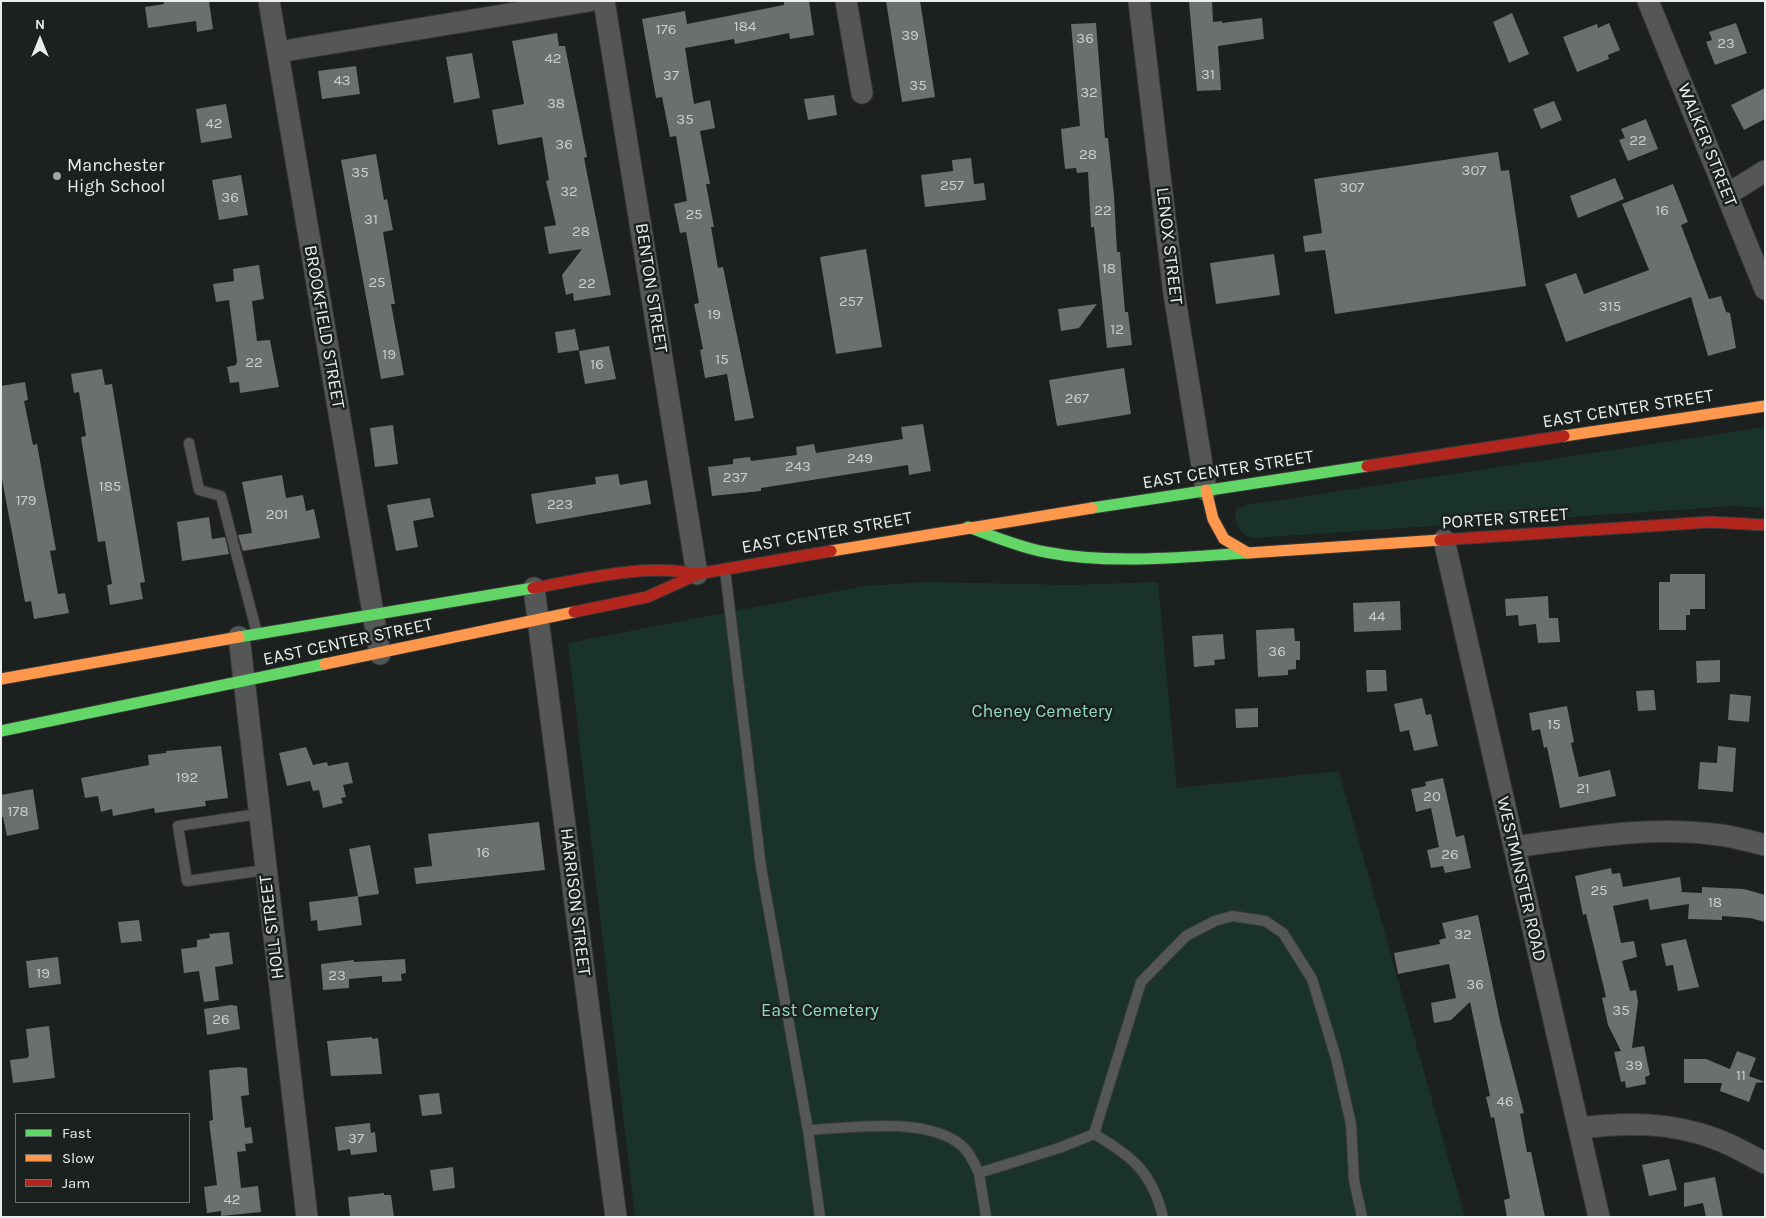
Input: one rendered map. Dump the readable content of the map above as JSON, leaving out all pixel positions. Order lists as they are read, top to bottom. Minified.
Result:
{"streets":{"main road":["EAST CENTER STREET","PORTER STREET"],"street":["WALKER STREET","LENOX STREET","BENTON STREET","BROOKFIELD STREET","WESTMINSTER ROAD","HARRISON STREET","HOLL STREET"]},"crossings":[["LENOX STREET","EAST CENTER STREET"],["BENTON STREET","EAST CENTER STREET"],["BROOKFIELD STREET","EAST CENTER STREET"],["EAST CENTER STREET","PORTER STREET"],["EAST CENTER STREET","HARRISON STREET"],["EAST CENTER STREET","HOLL STREET"],["PORTER STREET","WESTMINSTER ROAD"]],"parks":["Cheney Cemetery","East Cemetery"],"places":["Manchester High School"],"house_numbers":["184","176","39","36","23","42","31","37","43","35","32","38","35","42","22","36","28","307","35","257","307","32","36","22","16","25","31","28","18","25","22","257","315","19","12","19","15","22","16","267","249","243","237","185","179","223","201","44","36","15","192","21","20","178","16","26","25","18","32","19","23","36","35","26","39","11","46","37","42"],"legend":["Fast","Slow","Jam"],"north":"top"}
